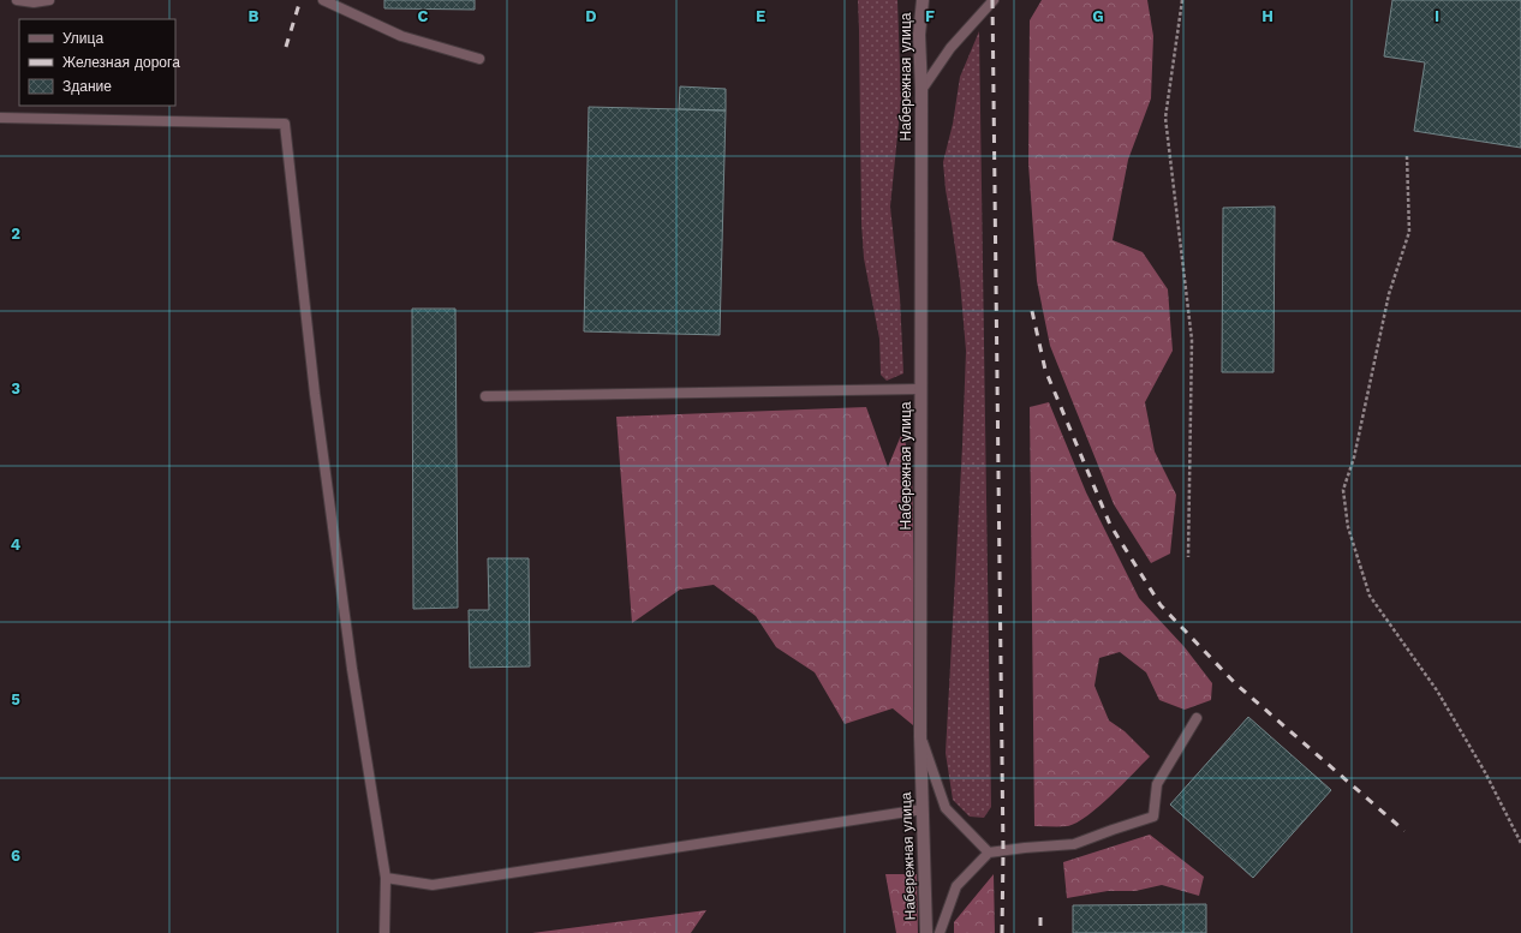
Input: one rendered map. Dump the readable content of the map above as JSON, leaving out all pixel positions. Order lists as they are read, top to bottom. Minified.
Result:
{"streets":{"street":["Набережная улица"]},"legend":["Улица","Железная дорога","Здание"],"grid":{"columns":["B","C","D","E","F","G","H","I"],"rows":["2","3","4","5","6"]}}
